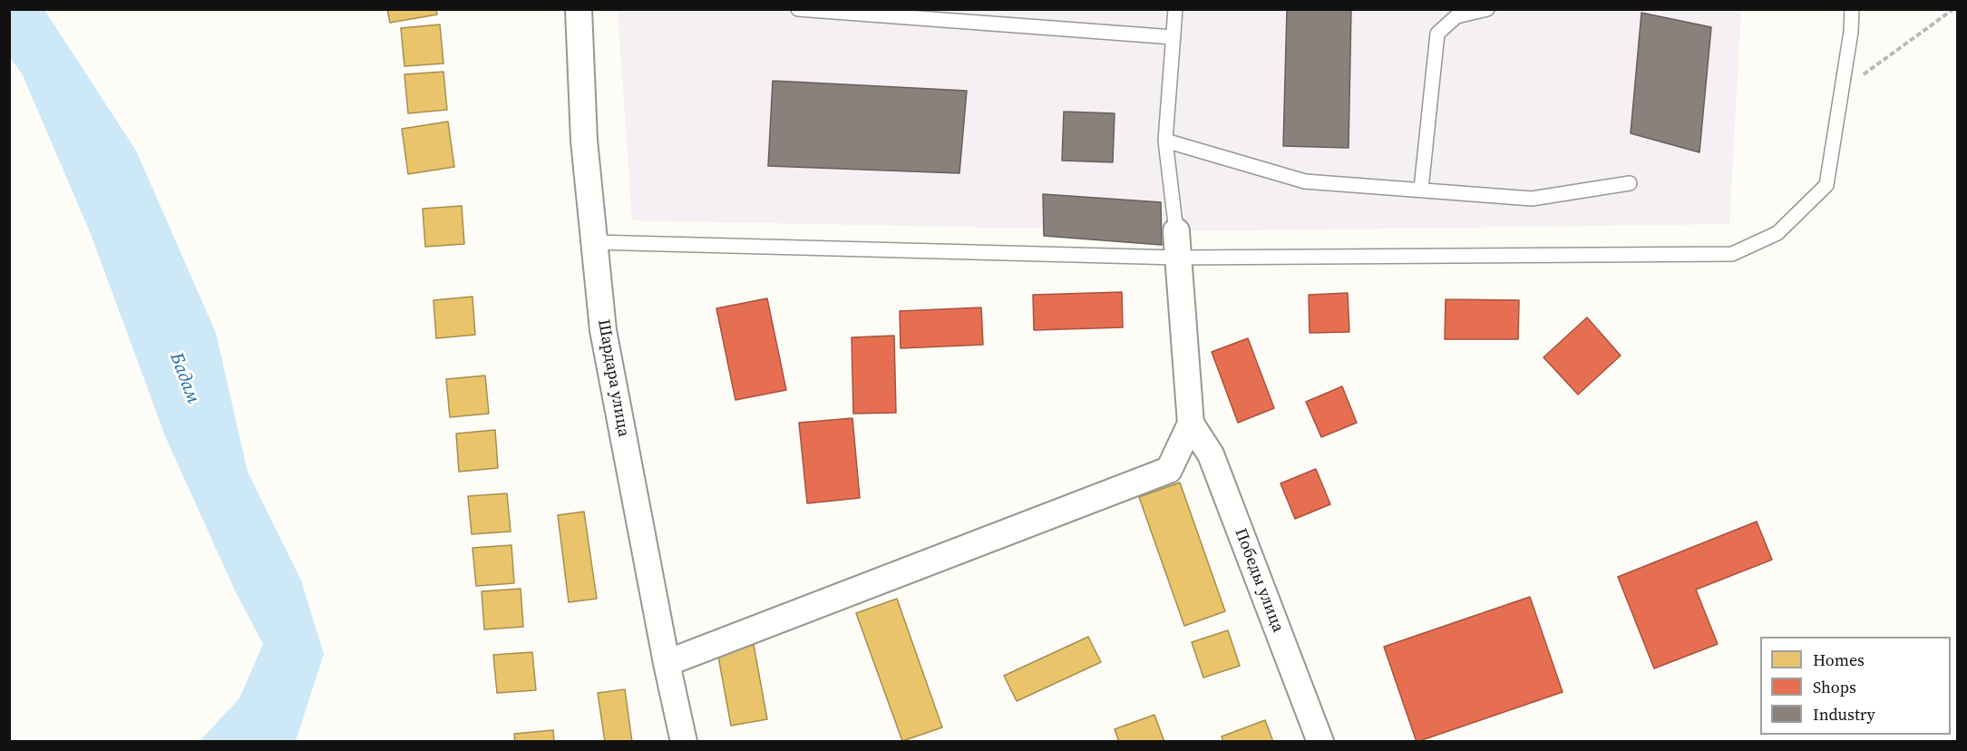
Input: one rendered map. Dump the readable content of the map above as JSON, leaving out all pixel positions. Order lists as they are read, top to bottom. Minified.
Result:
{"streets":{"street":["Шардара улица","Победы улица"]},"water":["Бадам"],"legend":["Homes","Shops","Industry"]}
